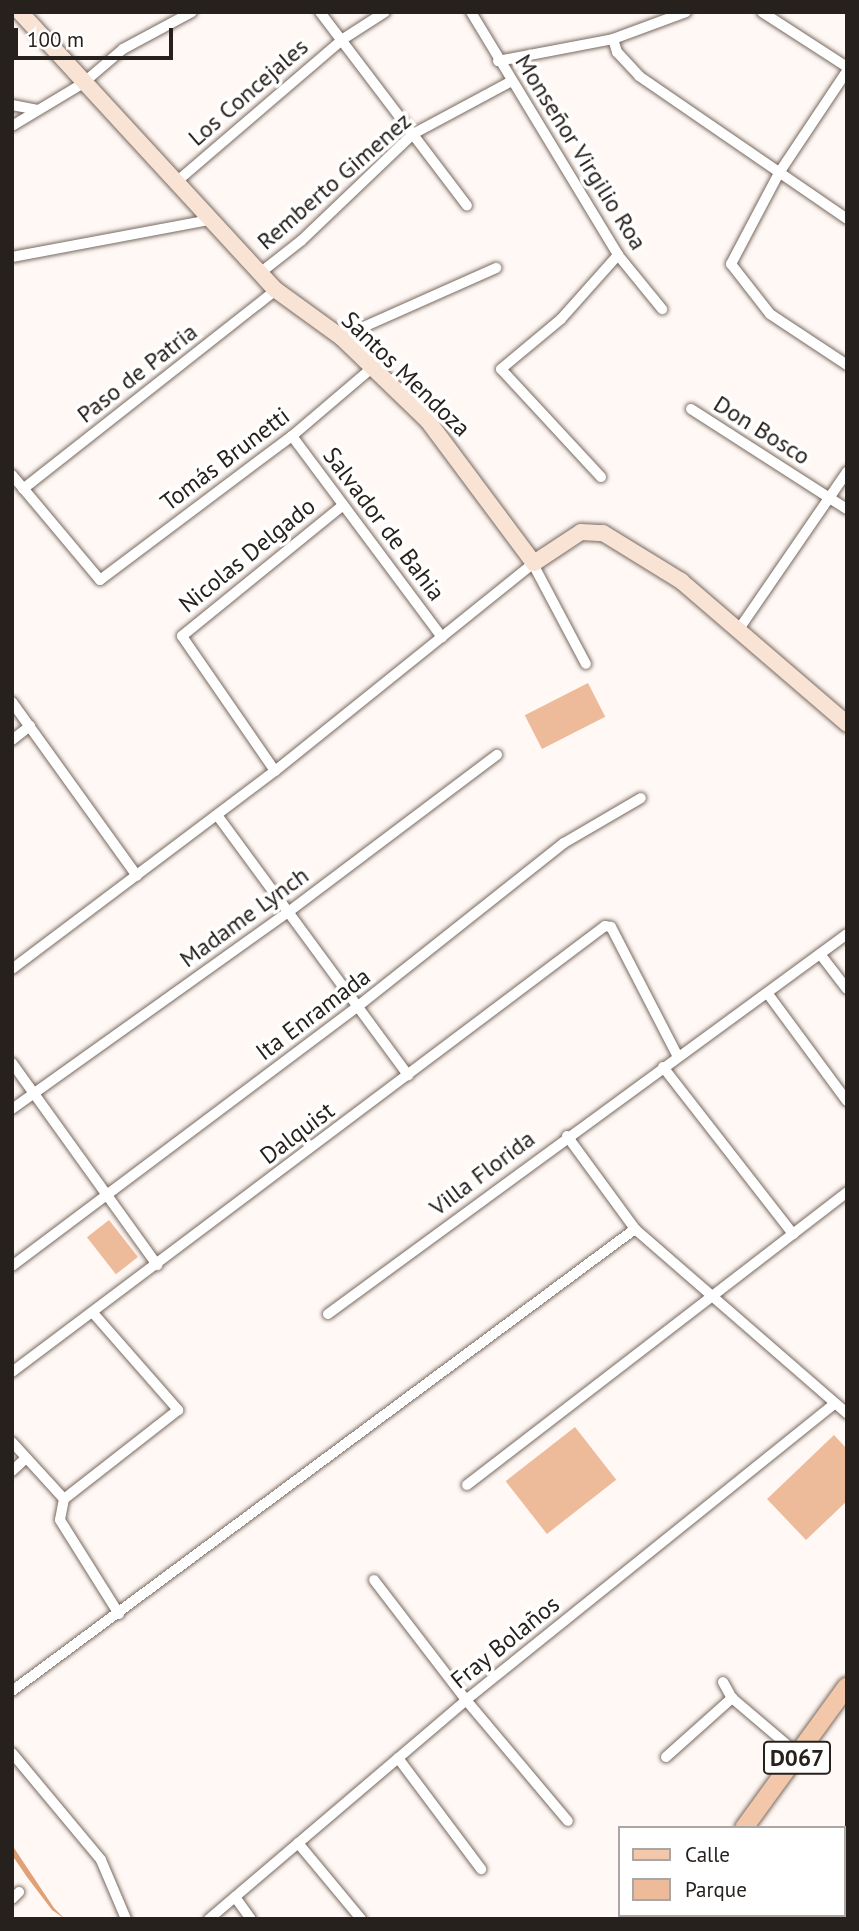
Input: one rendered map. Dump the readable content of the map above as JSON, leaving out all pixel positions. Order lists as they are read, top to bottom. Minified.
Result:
{"streets":{"main road":["D067"],"street":["Los Concejales","Monseñor Virgilio Roa","Remberto Gimenez","Paso de Patria","Santos Mendoza","Don Bosco","Tomás Brunetti","Salvador de Bahia","Nicolas Delgado","Madame Lynch","Ita Enramada","Dalquist","Villa Florida","Fray Bolaños"]},"crossings":[["Los Concejales","Remberto Gimenez"],["Los Concejales","Santos Mendoza"],["Monseñor Virgilio Roa","Remberto Gimenez"],["Remberto Gimenez","Santos Mendoza"],["Paso de Patria","Santos Mendoza"],["Paso de Patria","Tomás Brunetti"],["Santos Mendoza","Tomás Brunetti"],["Tomás Brunetti","Salvador de Bahia"],["Salvador de Bahia","Nicolas Delgado"],["Dalquist","Villa Florida"]],"legend":["Calle","Parque"],"scale_bar":"100 m"}
